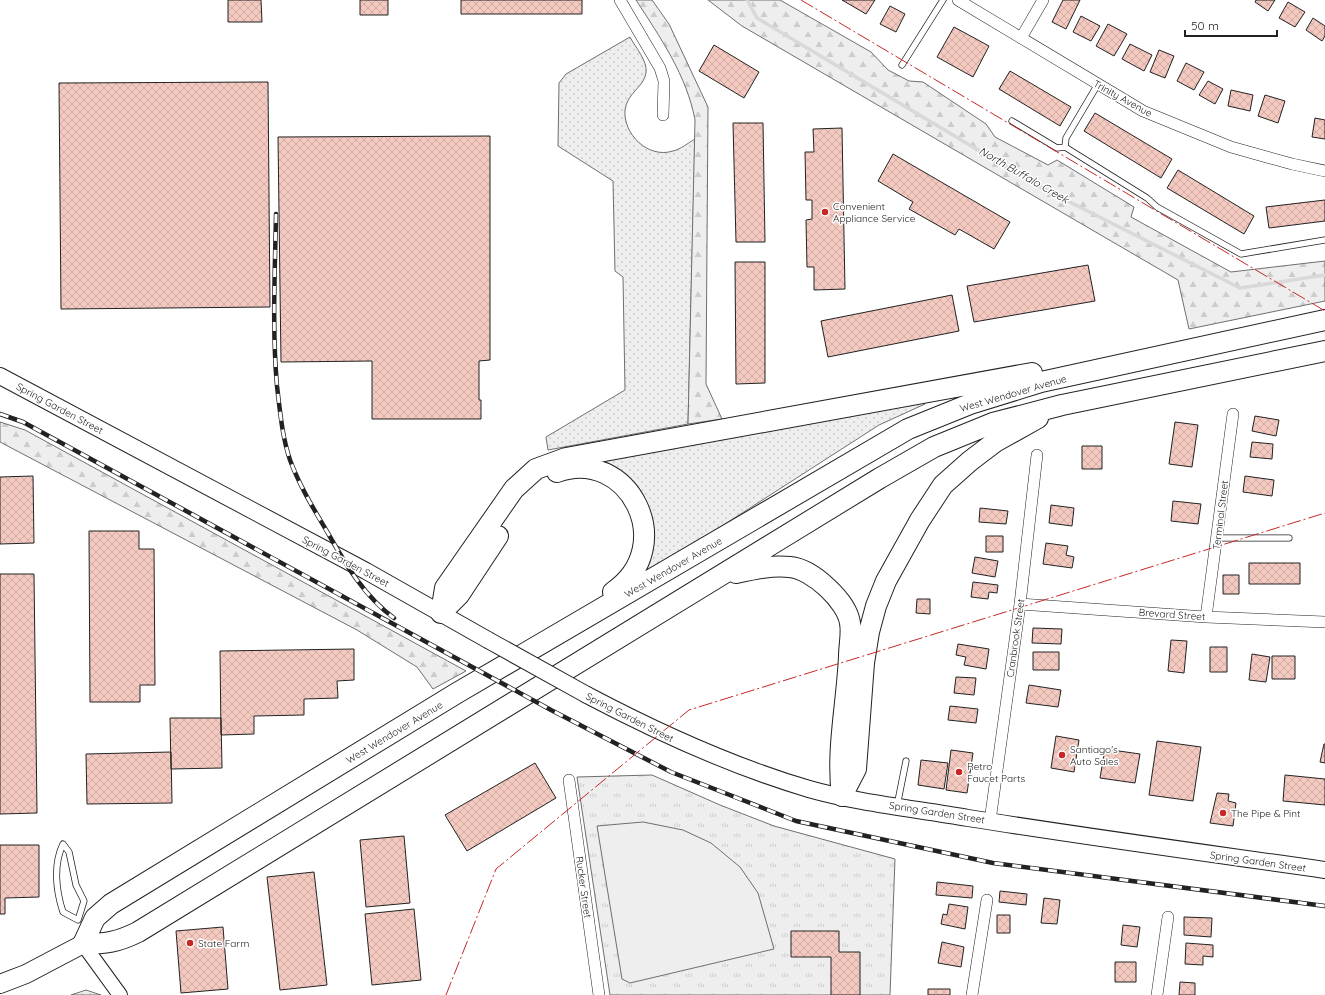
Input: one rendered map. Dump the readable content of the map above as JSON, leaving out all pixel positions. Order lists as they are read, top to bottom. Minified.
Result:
{"streets":{"highway":["West Wendover Avenue"],"main road":["Spring Garden Street"],"street":["Trinity Avenue","Terminal Street","Brevard Street","Cranbrook Street","Rucker Street"]},"crossings":[["Spring Garden Street","Cranbrook Street"],["Terminal Street","Brevard Street"],["Brevard Street","Cranbrook Street"]],"water":["North Buffalo Creek"],"places":["Convenient Appliance Service","Santiago's Auto Sales","Retro Faucet Parts","The Pipe & Pint","State Farm"],"scale_bar":"50 m"}
